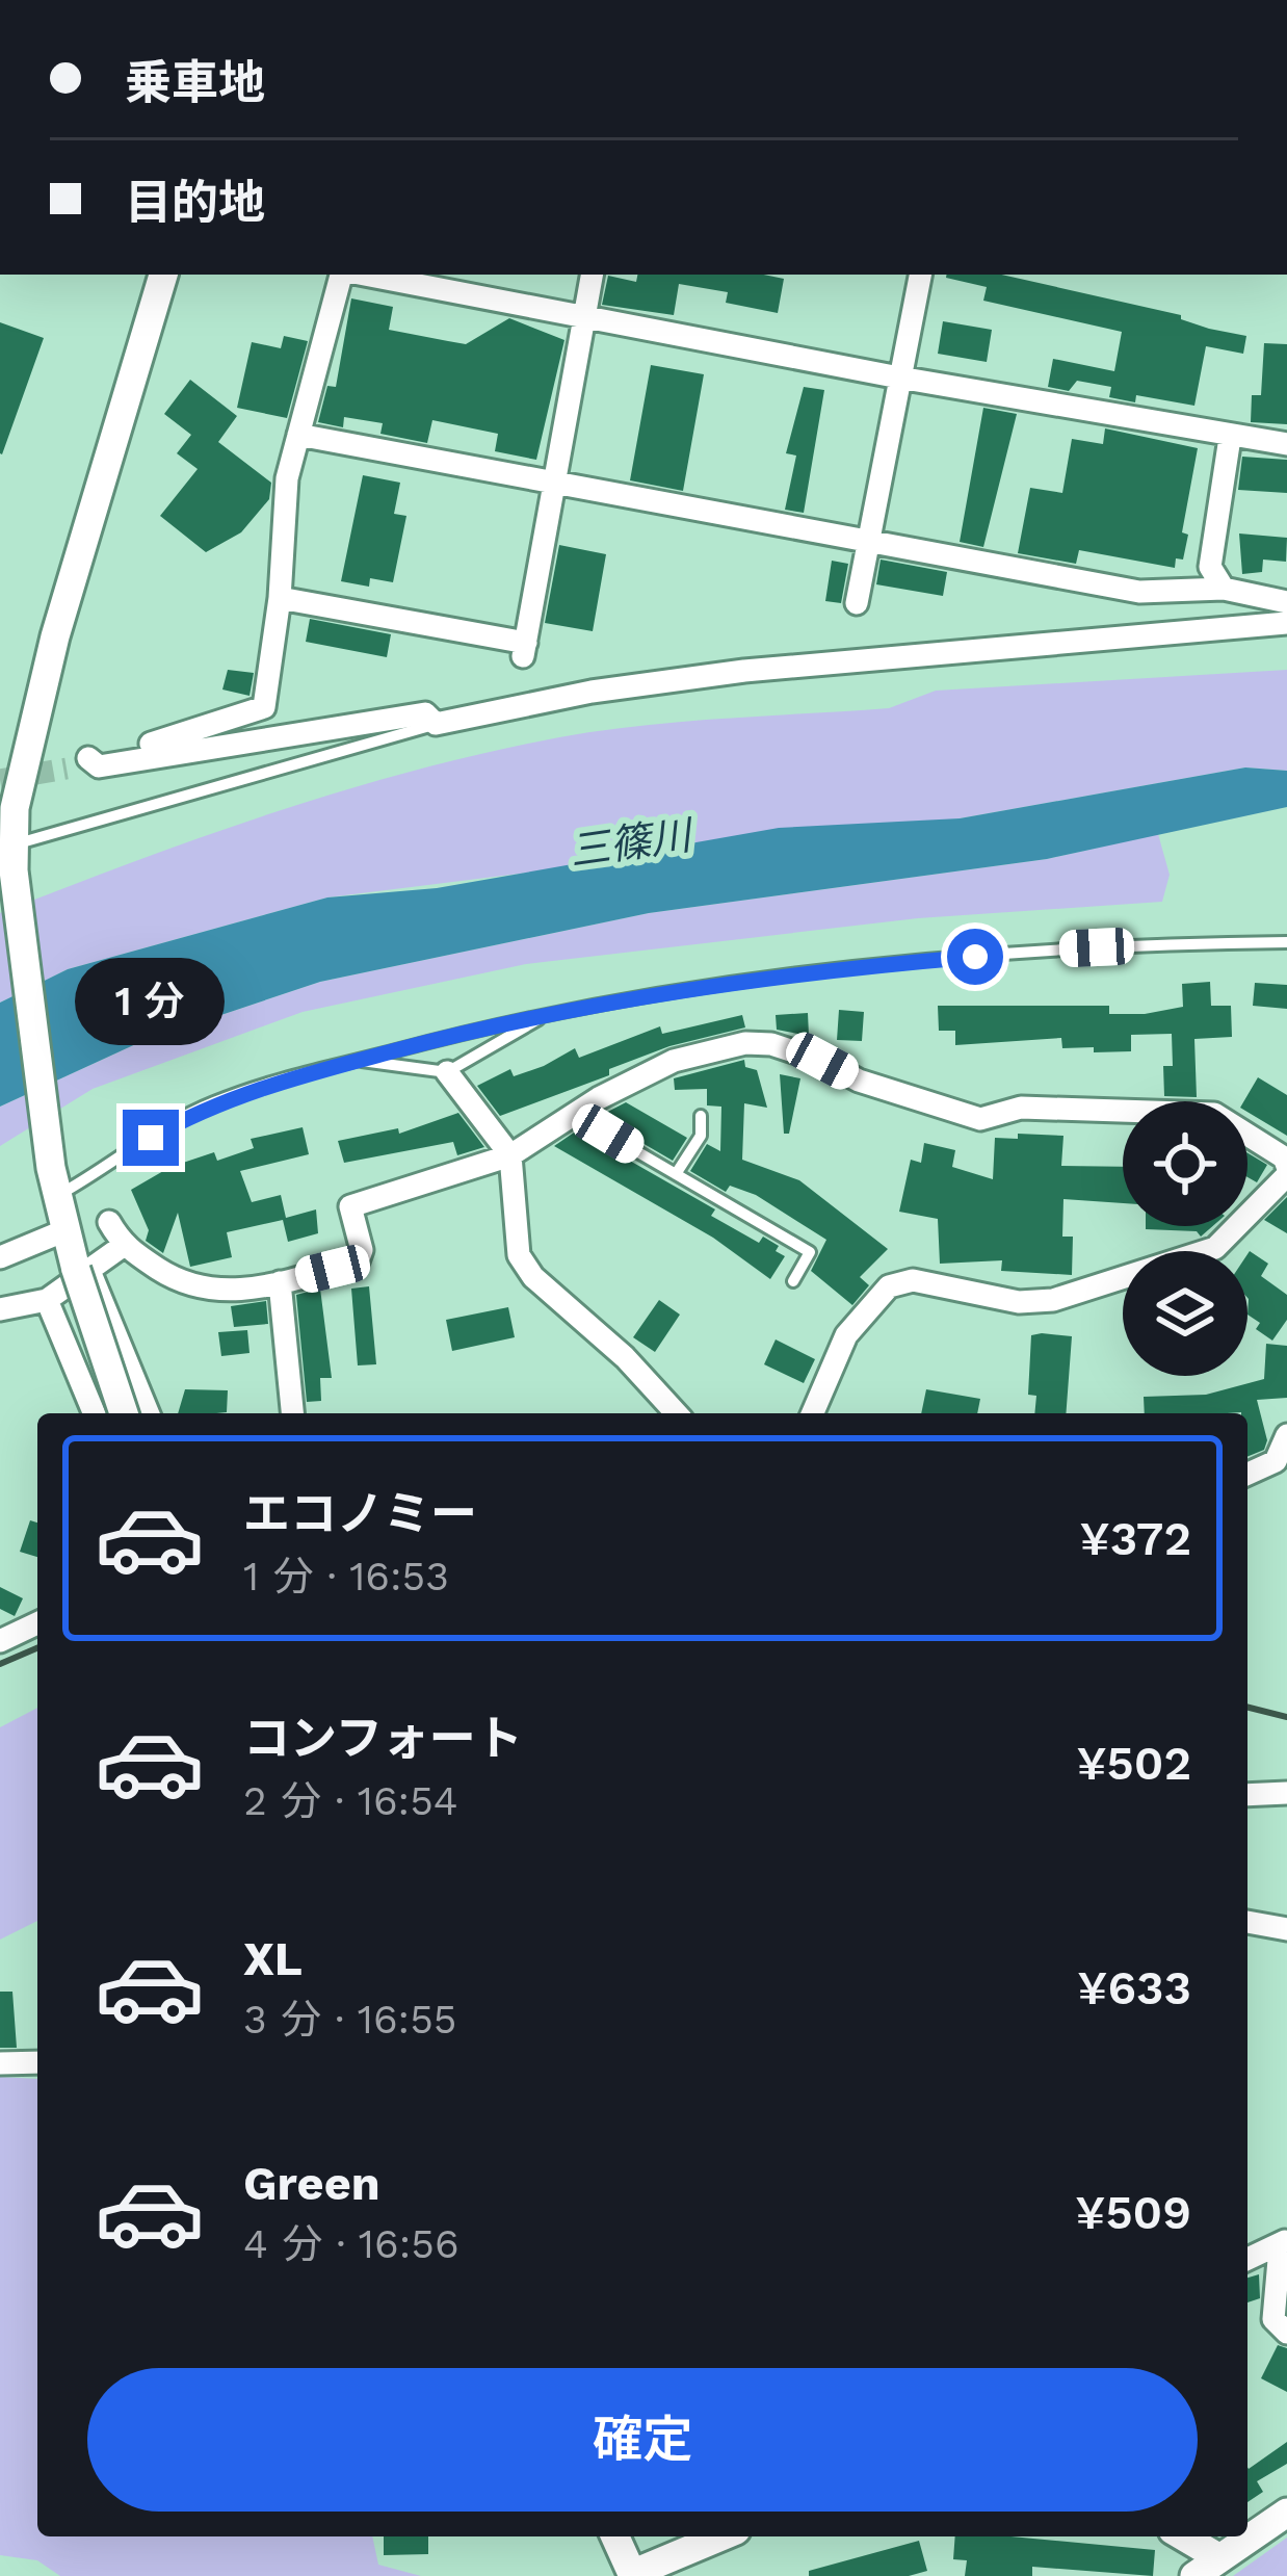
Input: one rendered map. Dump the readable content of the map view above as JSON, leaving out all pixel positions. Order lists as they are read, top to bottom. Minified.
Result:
{"water":["三篠川"],"page":{"banner":["乗車地","目的地"],"bubble":"1 分","list":[{"name":"エコノミー","note":"1 分 · 16:53","value":"¥372"},{"name":"コンフォート","note":"2 分 · 16:54","value":"¥502"},{"name":"XL","note":"3 分 · 16:55","value":"¥633"},{"name":"Green","note":"4 分 · 16:56","value":"¥509"}],"buttons":"確定"}}
